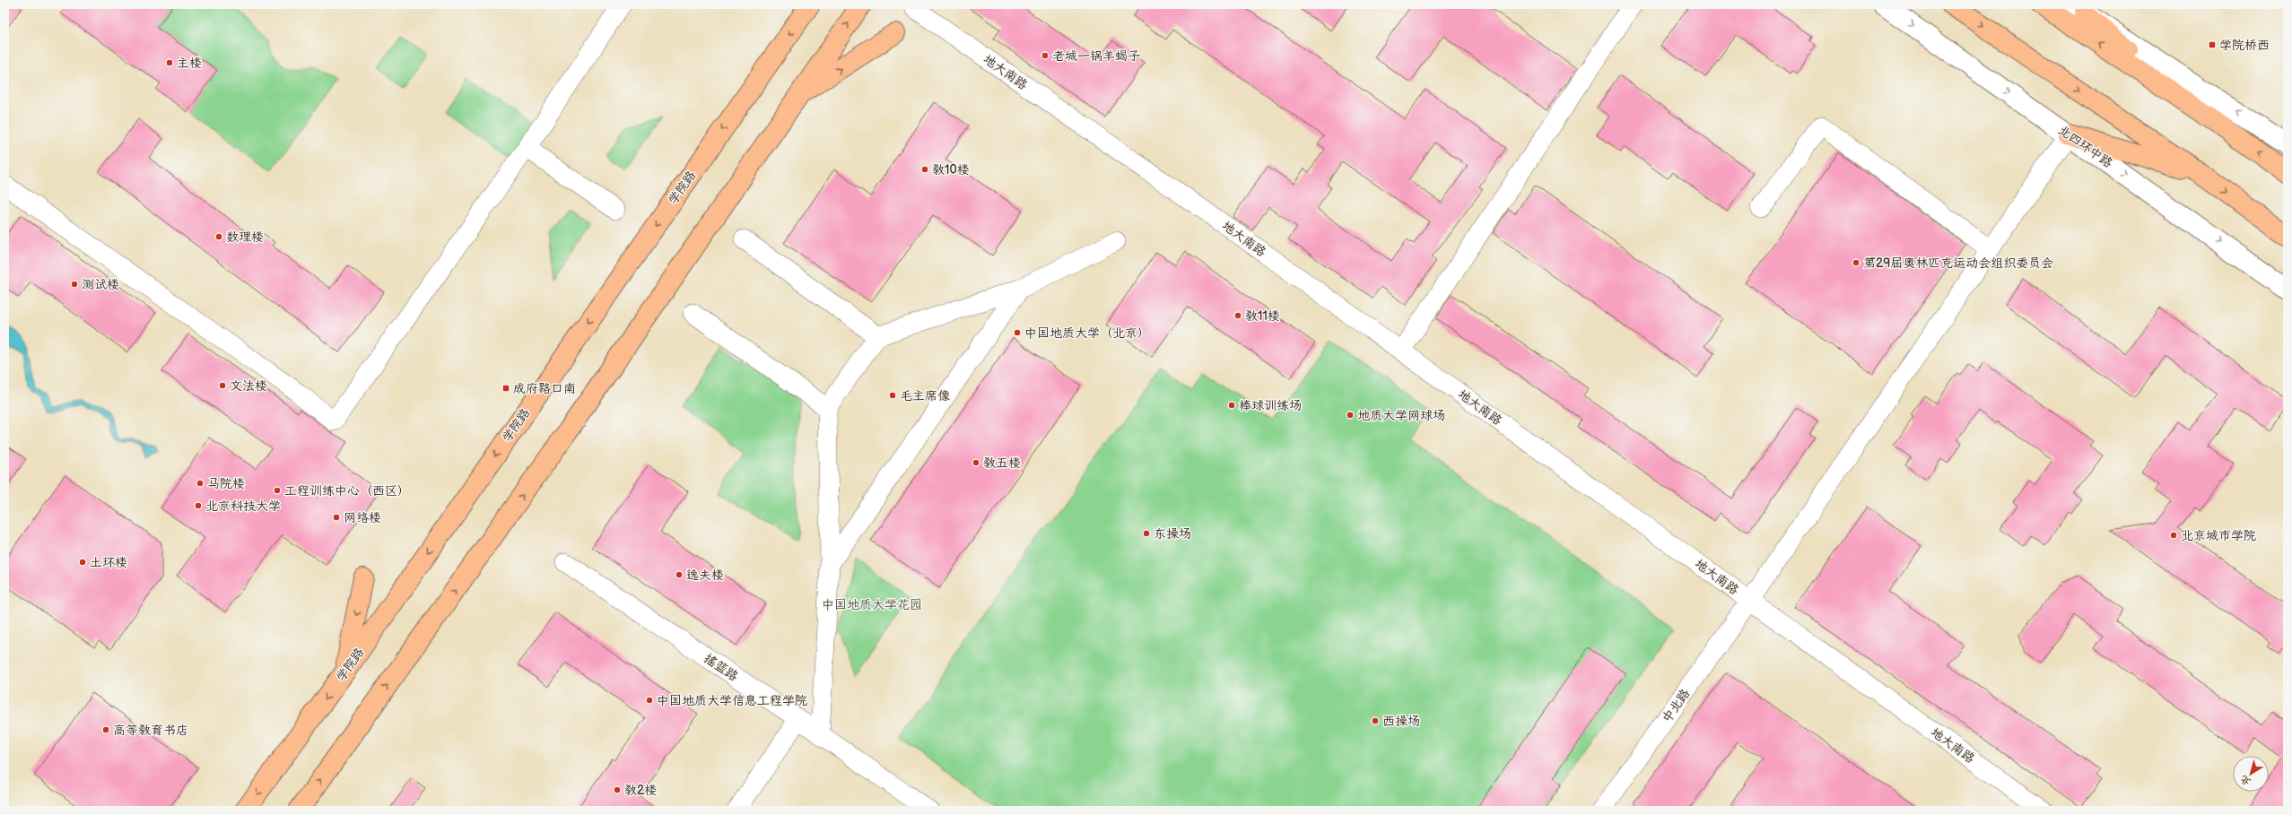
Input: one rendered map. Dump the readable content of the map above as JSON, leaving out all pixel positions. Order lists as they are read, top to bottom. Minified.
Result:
{"streets":{"main road":["学院路"],"street":["地大南路","北四环中路","摇篮路","中北路"]},"crossings":[["地大南路","中北路"],["北四环中路","中北路"]],"parks":["中国地质大学花园"],"places":{"transit":["学院桥西","成府路口南"],"other":["老城一锅羊蝎子","主楼","教10楼","数理楼","第29届奥林匹克运动会组织委员会","测试楼","教11楼","中国地质大学（北京）","文法楼","毛主席像","棒球训练场","地质大学网球场","教五楼","马院楼","工程训练中心（西区）","北京科技大学","网络楼","东操场","北京城市学院","土环楼","逸夫楼","中国地质大学信息工程学院","西操场","高等教育书店","教2楼"]},"north":"bottom left"}
